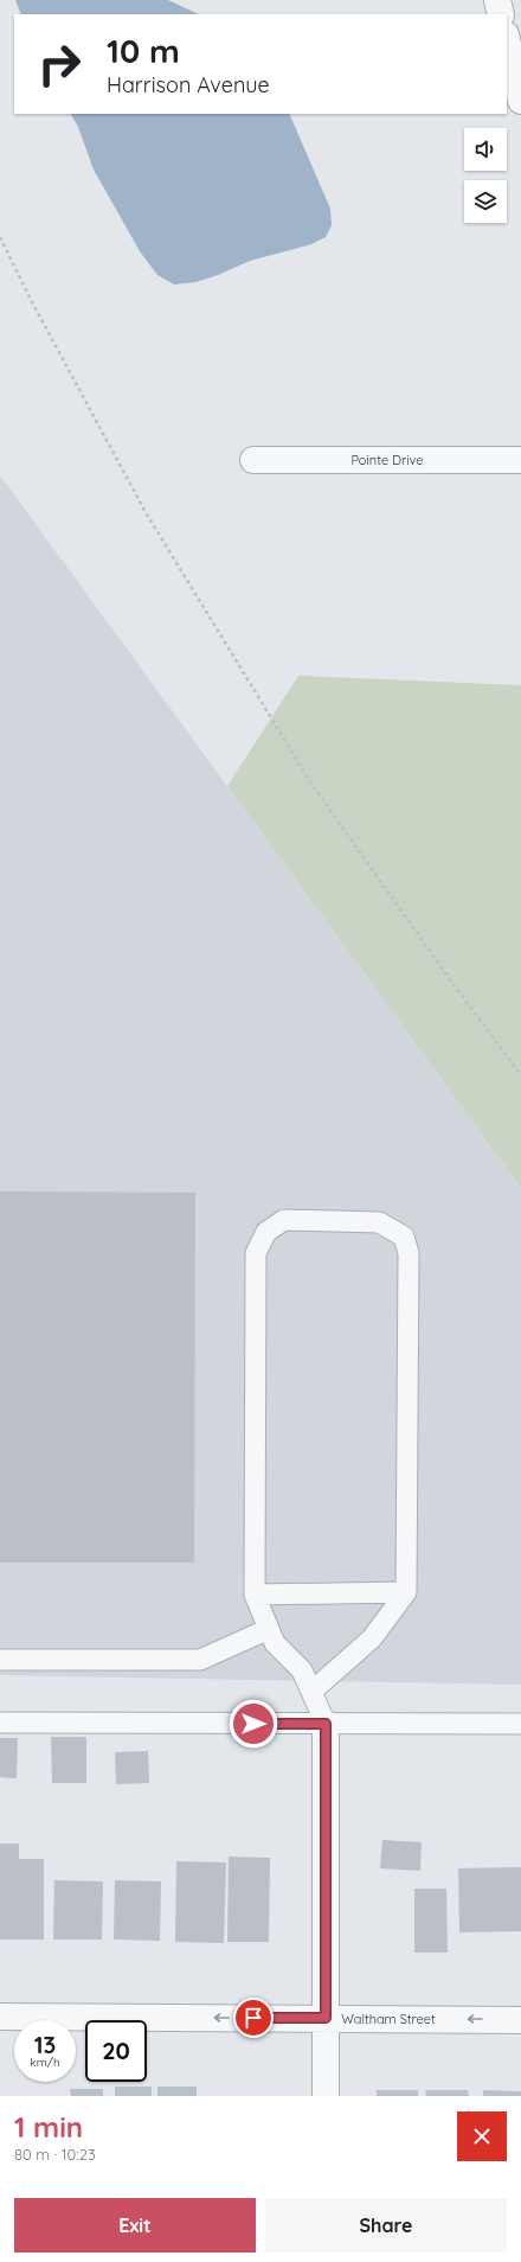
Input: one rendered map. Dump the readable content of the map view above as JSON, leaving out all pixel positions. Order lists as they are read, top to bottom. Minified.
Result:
{"streets":{"street":["Pointe Drive","Waltham Street"]},"one_way":["Waltham Street"],"page":{"turn":["10 m","Harrison Avenue"],"speed":"13 km/h","limit":"20","heading":["1 min","80 m · 10:23"],"buttons":["Exit","Share"]}}
